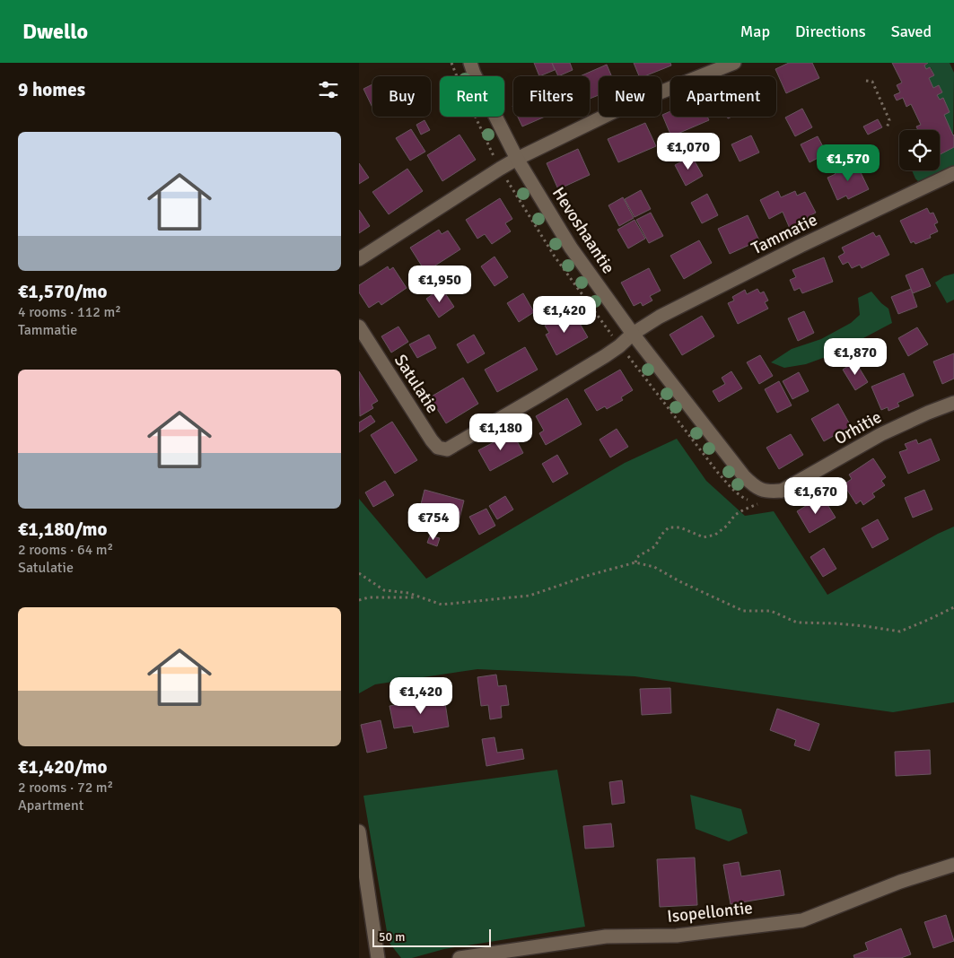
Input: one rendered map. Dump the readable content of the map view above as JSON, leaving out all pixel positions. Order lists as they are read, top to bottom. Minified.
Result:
{"streets":{"street":["Hevoshaantie","Tammatie","Satulatie","Orhitie","Isopellontie"]},"crossings":[["Hevoshaantie","Tammatie"],["Hevoshaantie","Satulatie"],["Hevoshaantie","Orhitie"],["Tammatie","Satulatie"]],"scale_bar":"50 m","page":{"header":"Dwello","nav":["Map","Directions","Saved"],"heading":"9 homes","chip":["Buy","Rent","Filters","New","Apartment"],"list":[{"name":"€1,570/mo","note":"4 rooms · 112 m² · Tammatie"},{"name":"€1,180/mo","note":"2 rooms · 64 m² · Satulatie"},{"name":"€1,420/mo","note":"2 rooms · 72 m² · Apartment"}],"price":["€1,070","€1,570","€1,950","€1,420","€1,870","€1,180","€1,670","€754","€1,420"],"scale":"50 m"}}
